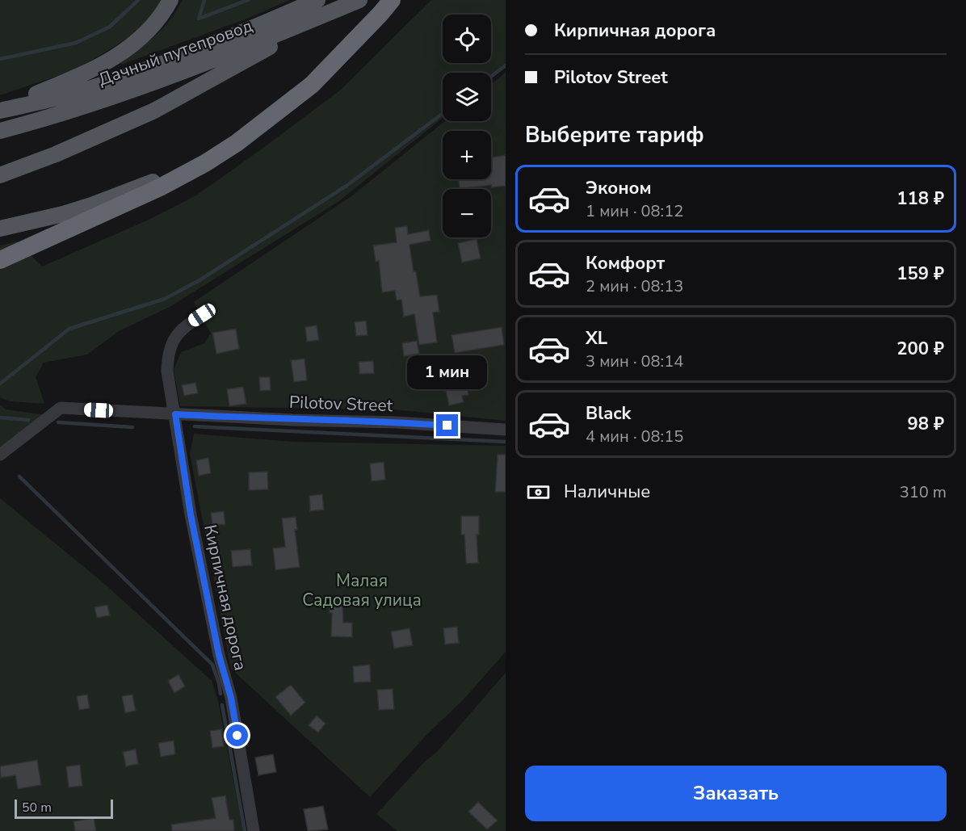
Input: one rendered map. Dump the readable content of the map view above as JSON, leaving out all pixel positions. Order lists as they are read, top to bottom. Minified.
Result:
{"streets":{"main road":["Дачный путепровод"],"street":["Pilotov Street","Кирпичная дорога"]},"crossings":[["Pilotov Street","Кирпичная дорога"]],"parks":["Малая Садовая улица"],"scale_bar":"50 m","page":{"banner":["Кирпичная дорога","Pilotov Street"],"map_buttons":["+","−"],"heading":"Выберите тариф","list":[{"name":"Эконом","note":"1 мин · 08:12","value":"118 ₽"},{"name":"Комфорт","note":"2 мин · 08:13","value":"159 ₽"},{"name":"XL","note":"3 мин · 08:14","value":"200 ₽"},{"name":"Black","note":"4 мин · 08:15","value":"98 ₽"}],"bubble":"1 мин","pay":["Наличные","310 m"],"buttons":"Заказать","scale":"50 m"}}
